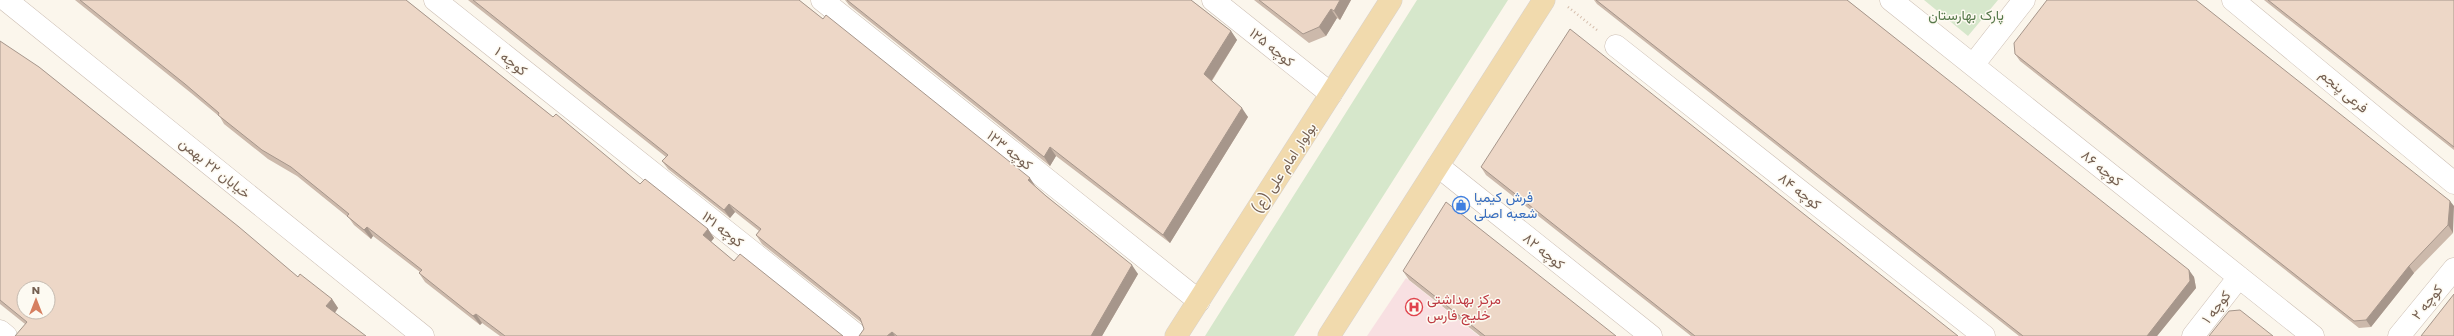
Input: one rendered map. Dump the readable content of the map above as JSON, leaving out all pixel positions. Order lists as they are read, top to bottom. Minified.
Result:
{"streets":{"main road":["بولوار امام علی (ع)"],"street":["کوچه ۱۲۵","کوچه ۱","فرعی پنجم","کوچه ۱۲۳","خیابان ۲۲ بهمن","کوچه ۸۶","کوچه ۸۴","کوچه ۱۲۱","کوچه ۸۲","کوچه ۲"]},"crossings":[["کوچه ۱۲۵","بولوار امام علی (ع)"],["کوچه ۱","کوچه ۸۶"],["کوچه ۱","کوچه ۱۲۱"],["کوچه ۱۲۳","بولوار امام علی (ع)"]],"parks":["پارک بهارستان"],"places":{"shop":["فرش کیمیا شعبه اصلی"],"hospital":["مرکز بهداشتی خلیج فارس"]},"north":"top"}
